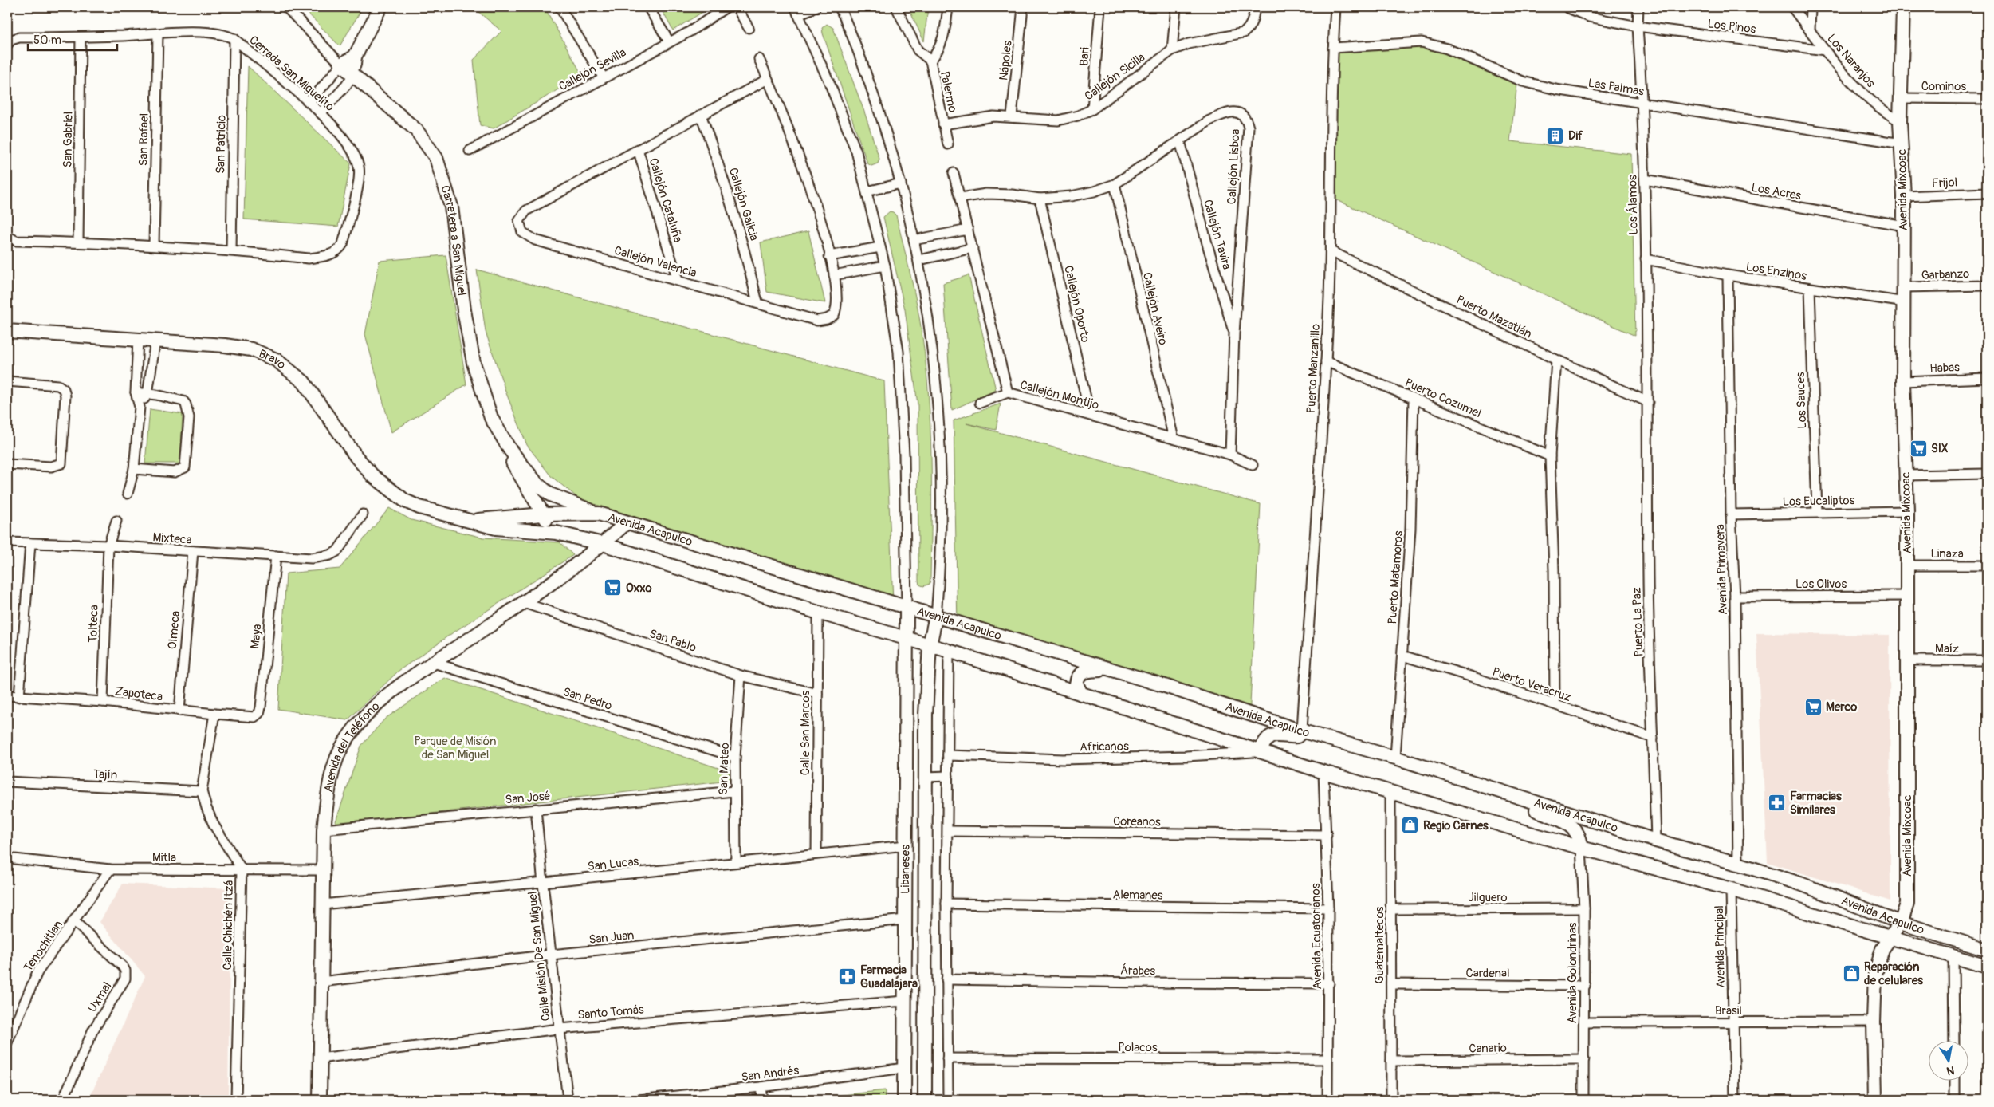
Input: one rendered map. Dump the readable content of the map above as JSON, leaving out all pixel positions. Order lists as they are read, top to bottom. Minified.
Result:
{"streets":{"main road":["Avenida Mixcoac","Carretera a San Miguel","Bravo","Avenida Acapulco","Avenida del Teléfono","Libaneses"],"street":["Los Pinos","Bari","Nápoles","Los Naranjos","Callejón Sevilla","Cerrada San Miguelito","Callejón Sicilia","Cominos","Las Palmas","Palermo","San Gabriel","San Rafael","San Patricio","Callejón Lisboa","Frijol","Los Acres","Callejón Cataluña","Callejón Galicia","Los Álamos","Callejón Tavira","Callejón Valencia","Los Enzinos","Garbanzo","Callejón Oporto","Callejón Aveiro","Puerto Mazatlán","Habas","Puerto Manzanillo","Callejón Montijo","Puerto Cozumel","Los Sauces","Los Eucaliptos","Mixteca","Linaza","Avenida Primavera","Puerto Matamoros","Los Olivos","Puerto La Paz","Tolteca","Olmeca","Maya","San Pablo","Maíz","Puerto Veracruz","Zapoteca","San Pedro","Calle San Marcos","Africanos","San Mateo","Tajín","San José","Coreanos","Mitla","San Lucas","Alemanes","Jilguero","Calle Chichén Itzá","Avenida Ecuatorianos","San Juan","Guatemaltecos","Tenochitlan","Avenida Principal","Calle Misión De San Miguel","Árabes","Cardenal","Avenida Golondrinas","Uxmal","Brasil","Santo Tomás","Polacos","Canario","San Andrés"]},"crossings":[["Los Pinos","Los Naranjos"],["Los Pinos","Los Álamos"],["Bari","Callejón Sicilia"],["Nápoles","Callejón Sicilia"],["Los Naranjos","Avenida Mixcoac"],["Cerrada San Miguelito","San Gabriel"],["Cerrada San Miguelito","San Rafael"],["Cerrada San Miguelito","San Patricio"],["Callejón Sicilia","Palermo"],["Cominos","Avenida Mixcoac"],["Las Palmas","Avenida Mixcoac"],["Las Palmas","Los Álamos"],["Las Palmas","Puerto Manzanillo"],["Callejón Lisboa","Callejón Tavira"],["Callejón Lisboa","Callejón Oporto"],["Callejón Lisboa","Callejón Aveiro"],["Callejón Lisboa","Callejón Montijo"],["Frijol","Avenida Mixcoac"],["Avenida Mixcoac","Los Acres"],["Avenida Mixcoac","Los Enzinos"],["Avenida Mixcoac","Garbanzo"],["Avenida Mixcoac","Habas"],["Avenida Mixcoac","Los Eucaliptos"],["Avenida Mixcoac","Avenida Acapulco"],["Avenida Mixcoac","Linaza"],["Avenida Mixcoac","Los Olivos"],["Avenida Mixcoac","Maíz"],["Avenida Mixcoac","Brasil"],["Los Acres","Los Álamos"],["Callejón Cataluña","Callejón Valencia"],["Callejón Galicia","Callejón Valencia"],["Los Álamos","Los Enzinos"],["Los Álamos","Puerto Mazatlán"],["Los Álamos","Puerto La Paz"],["Carretera a San Miguel","Bravo"],["Carretera a San Miguel","Avenida Acapulco"],["Los Enzinos","Los Sauces"],["Los Enzinos","Avenida Primavera"],["Callejón Oporto","Callejón Montijo"],["Callejón Aveiro","Callejón Montijo"],["Puerto Mazatlán","Puerto Manzanillo"],["Puerto Mazatlán","Puerto La Paz"],["Bravo","Avenida Acapulco"],["Puerto Manzanillo","Puerto Cozumel"],["Puerto Manzanillo","Avenida Acapulco"],["Puerto Cozumel","Puerto Matamoros"],["Los Sauces","Los Eucaliptos"],["Los Eucaliptos","Avenida Primavera"],["Avenida Acapulco","Avenida Primavera"],["Avenida Acapulco","Puerto Matamoros"],["Avenida Acapulco","Puerto La Paz"],["Avenida Acapulco","Calle San Marcos"],["Avenida Acapulco","Africanos"],["Avenida Acapulco","Avenida del Teléfono"],["Avenida Acapulco","Libaneses"],["Avenida Acapulco","Avenida Ecuatorianos"],["Avenida Acapulco","Guatemaltecos"],["Avenida Acapulco","Avenida Principal"],["Avenida Acapulco","Avenida Golondrinas"],["Mixteca","Tolteca"],["Mixteca","Olmeca"],["Mixteca","Maya"],["Avenida Primavera","Los Olivos"],["Puerto Matamoros","Puerto Veracruz"],["Puerto La Paz","Puerto Veracruz"],["Tolteca","Zapoteca"],["Olmeca","Zapoteca"],["Maya","Zapoteca"],["San Pablo","Calle San Marcos"],["San Pablo","Avenida del Teléfono"],["San Pablo","San Mateo"],["Zapoteca","Calle Chichén Itzá"],["San Pedro","Avenida del Teléfono"],["San Pedro","San Mateo"],["Calle San Marcos","San Lucas"],["Avenida del Teléfono","San José"],["Avenida del Teléfono","Mitla"],["Avenida del Teléfono","San Lucas"],["Avenida del Teléfono","San Juan"],["Avenida del Teléfono","Santo Tomás"],["San Mateo","San José"],["San Mateo","San Lucas"],["Tajín","Calle Chichén Itzá"],["San José","Calle Misión De San Miguel"],["Coreanos","Avenida Ecuatorianos"],["Mitla","Calle Chichén Itzá"],["Mitla","Tenochitlan"],["San Lucas","Libaneses"],["San Lucas","Calle Misión De San Miguel"],["Libaneses","San Juan"],["Libaneses","Santo Tomás"],["Libaneses","San Andrés"],["Alemanes","Avenida Ecuatorianos"],["Jilguero","Guatemaltecos"],["Jilguero","Avenida Golondrinas"],["Avenida Ecuatorianos","Árabes"],["Avenida Ecuatorianos","Polacos"],["San Juan","Calle Misión De San Miguel"],["Guatemaltecos","Cardenal"],["Guatemaltecos","Canario"],["Tenochitlan","Uxmal"],["Avenida Principal","Brasil"],["Calle Misión De San Miguel","Santo Tomás"],["Cardenal","Avenida Golondrinas"],["Avenida Golondrinas","Brasil"],["Avenida Golondrinas","Canario"]],"parks":["Parque de Misión de San Miguel"],"places":{"building":["Dif"],"supermarket":["SIX","Oxxo","Merco"],"pharmacy":["Farmacias Similares","Farmacia Guadalajara"],"shop":["Regio Carnes","Reparación de celulares"]},"scale_bar":"50 m","north":"bottom"}
